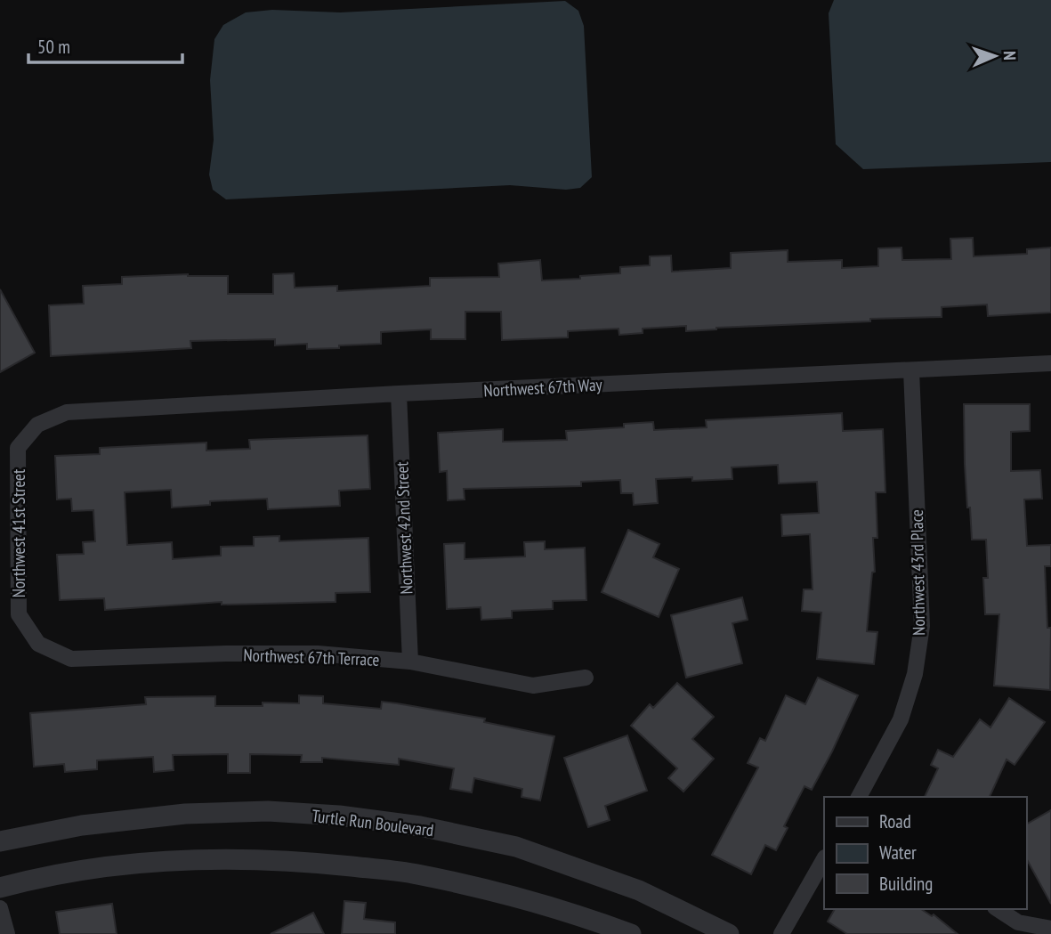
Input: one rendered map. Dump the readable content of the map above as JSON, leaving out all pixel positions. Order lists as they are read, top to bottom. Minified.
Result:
{"streets":{"street":["Northwest 67th Way","Northwest 42nd Street","Northwest 41st Street","Northwest 43rd Place","Northwest 67th Terrace","Turtle Run Boulevard"]},"crossings":[["Northwest 67th Way","Northwest 42nd Street"],["Northwest 67th Way","Northwest 41st Street"],["Northwest 67th Way","Northwest 43rd Place"],["Northwest 42nd Street","Northwest 67th Terrace"],["Northwest 41st Street","Northwest 67th Terrace"]],"legend":["Road","Water","Building"],"scale_bar":"50 m","north":"right"}
